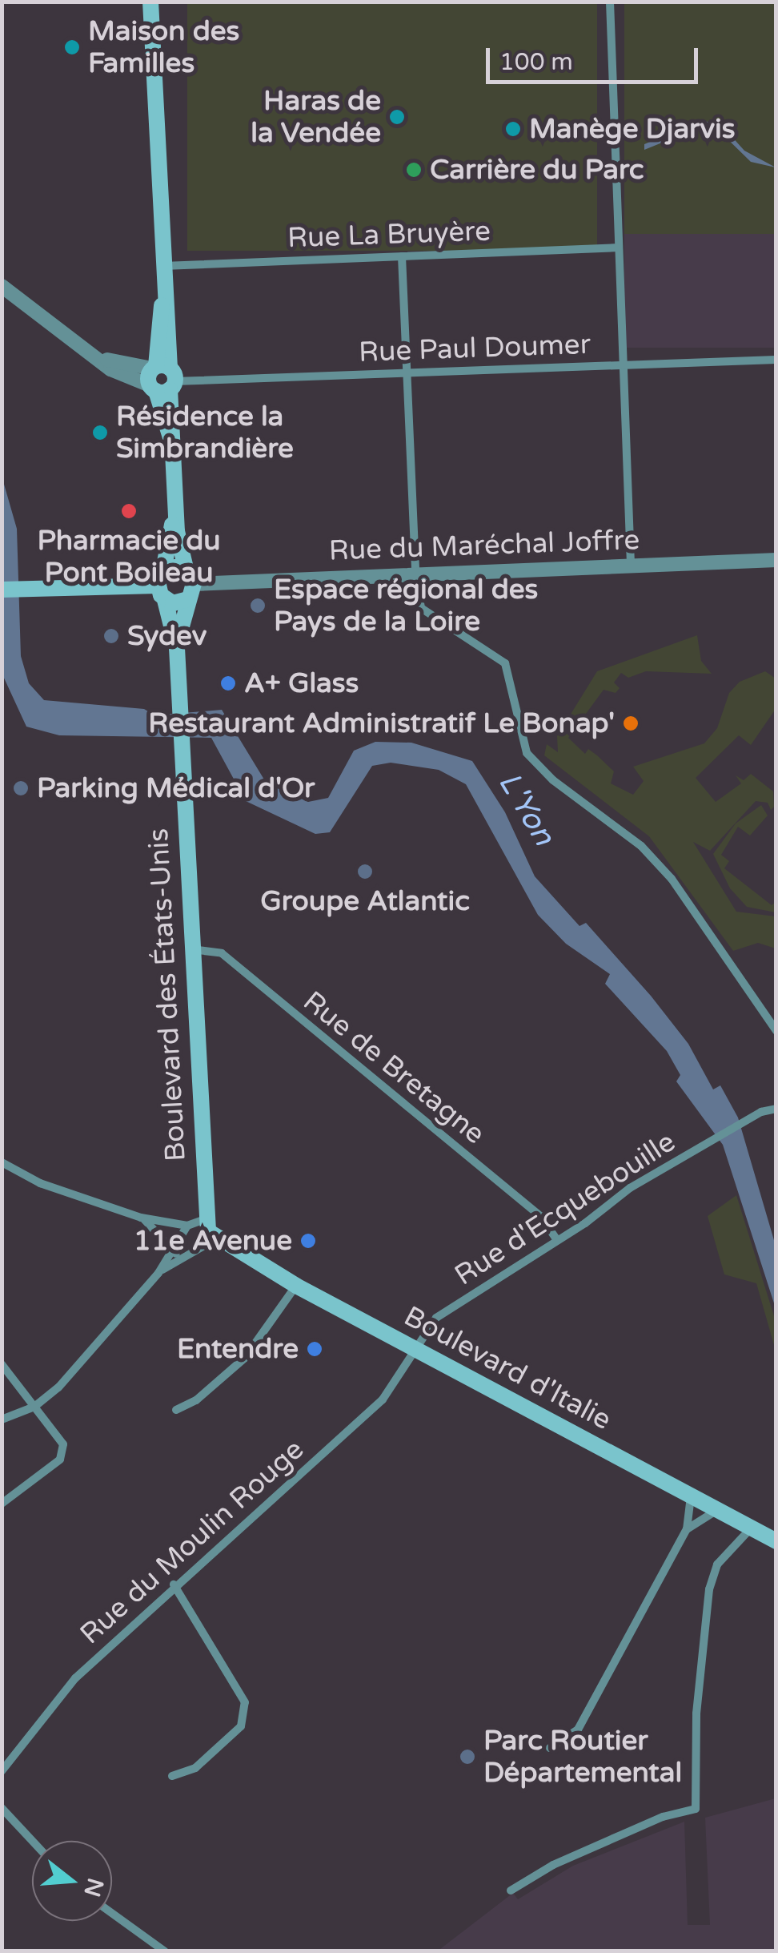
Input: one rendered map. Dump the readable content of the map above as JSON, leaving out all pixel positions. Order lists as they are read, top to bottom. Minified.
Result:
{"streets":{"main road":["Boulevard des États-Unis","Boulevard d'Italie"],"street":["Rue La Bruyère","Rue Paul Doumer","Rue du Maréchal Joffre","Rue de Bretagne","Rue d'Ecquebouille","Rue du Moulin Rouge"]},"crossings":[["Boulevard des États-Unis","Rue de Bretagne"],["Boulevard des États-Unis","Boulevard d'Italie"],["Rue de Bretagne","Rue d'Ecquebouille"],["Rue d'Ecquebouille","Boulevard d'Italie"],["Rue d'Ecquebouille","Rue du Moulin Rouge"],["Boulevard d'Italie","Rue du Moulin Rouge"]],"water":["L'Yon"],"places":["Maison des Familles","Haras de la Vendée","Manège Djarvis","Carrière du Parc","Résidence la Simbrandière","Pharmacie du Pont Boileau","Espace régional des Pays de la Loire","Sydev","A+ Glass","Restaurant Administratif Le Bonap'","Parking Médical d'Or","Groupe Atlantic","11e Avenue","Entendre","Parc Routier Départemental"],"scale_bar":"100 m","north":"right"}
